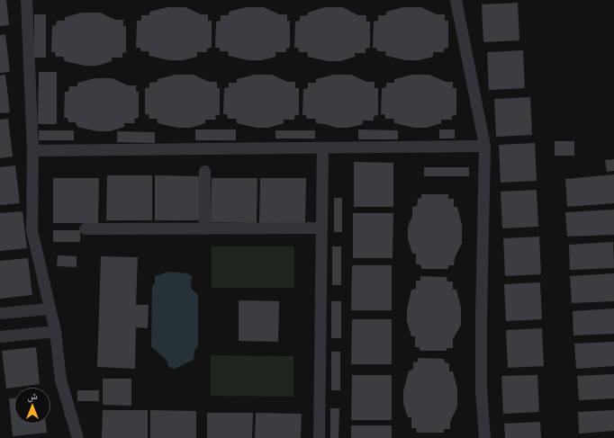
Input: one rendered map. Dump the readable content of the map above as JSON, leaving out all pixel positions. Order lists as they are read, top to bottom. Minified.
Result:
{"north":"top"}
